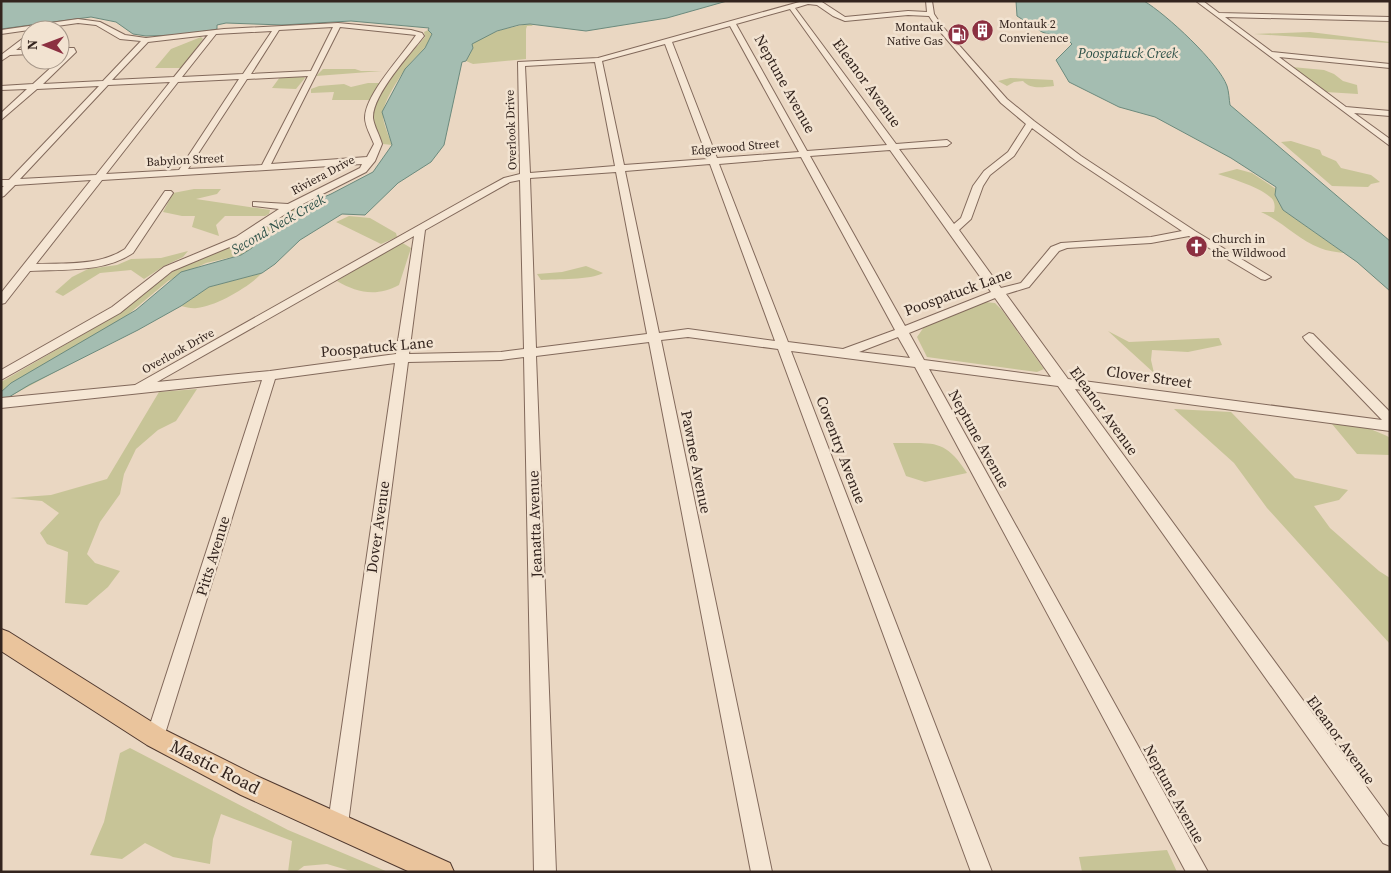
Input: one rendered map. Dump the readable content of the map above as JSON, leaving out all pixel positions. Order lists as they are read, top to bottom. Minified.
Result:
{"streets":{"main road":["Mastic Road"],"street":["Eleanor Avenue","Neptune Avenue","Overlook Drive","Edgewood Street","Babylon Street","Riviera Drive","Poospatuck Lane","Clover Street","Coventry Avenue","Pawnee Avenue","Jeanatta Avenue","Dover Avenue","Pitts Avenue"]},"crossings":[["Eleanor Avenue","Overlook Drive"],["Eleanor Avenue","Edgewood Street"],["Eleanor Avenue","Poospatuck Lane"],["Eleanor Avenue","Clover Street"],["Neptune Avenue","Overlook Drive"],["Neptune Avenue","Edgewood Street"],["Neptune Avenue","Poospatuck Lane"],["Neptune Avenue","Clover Street"],["Overlook Drive","Edgewood Street"],["Overlook Drive","Poospatuck Lane"],["Overlook Drive","Coventry Avenue"],["Overlook Drive","Pawnee Avenue"],["Overlook Drive","Jeanatta Avenue"],["Overlook Drive","Dover Avenue"],["Edgewood Street","Coventry Avenue"],["Edgewood Street","Pawnee Avenue"],["Edgewood Street","Jeanatta Avenue"],["Babylon Street","Riviera Drive"],["Poospatuck Lane","Clover Street"],["Poospatuck Lane","Coventry Avenue"],["Poospatuck Lane","Pawnee Avenue"],["Poospatuck Lane","Jeanatta Avenue"],["Poospatuck Lane","Dover Avenue"],["Poospatuck Lane","Pitts Avenue"],["Clover Street","Coventry Avenue"],["Dover Avenue","Mastic Road"],["Pitts Avenue","Mastic Road"]],"water":["Poospatuck Creek","Second Neck Creek"],"places":{"building":["Montauk 2 Convienence"],"fuel station":["Montauk Native Gas"],"church":["Church in the Wildwood"]},"north":"left"}
